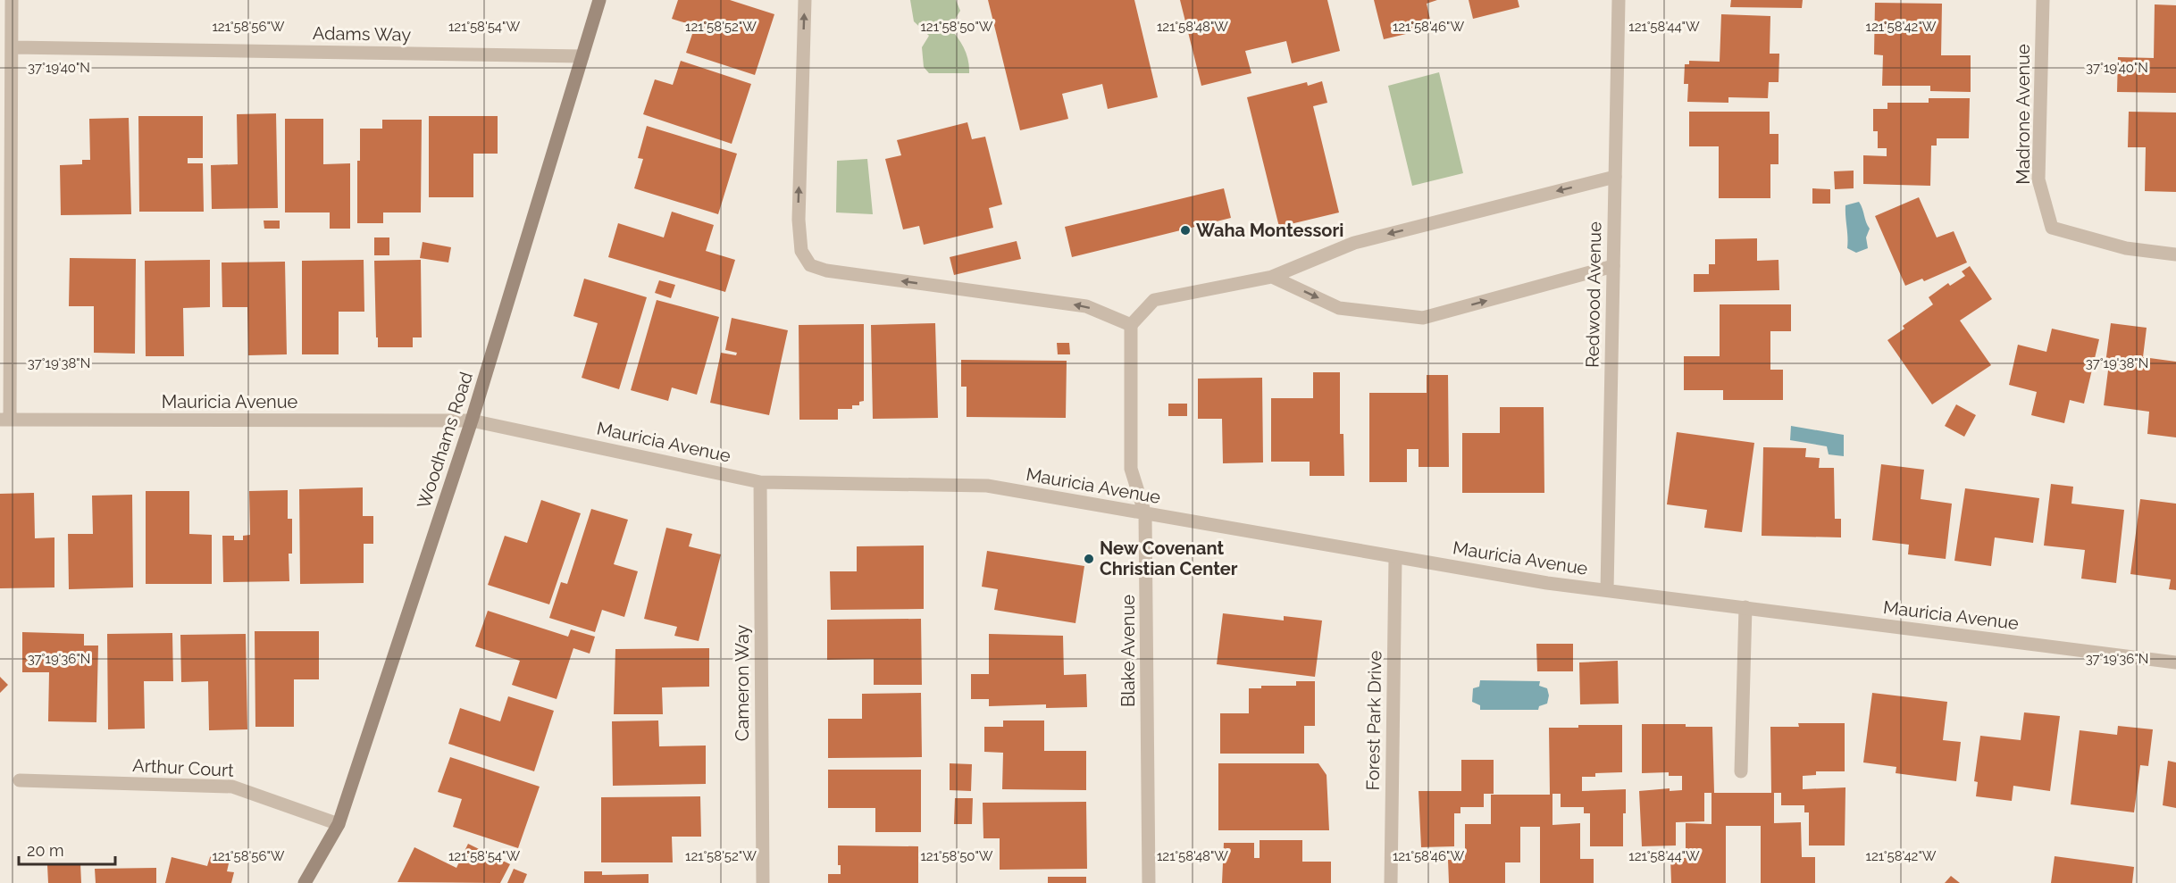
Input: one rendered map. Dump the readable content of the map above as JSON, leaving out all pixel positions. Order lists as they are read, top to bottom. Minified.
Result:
{"streets":{"street":["Adams Way","Madrone Avenue","Redwood Avenue","Mauricia Avenue","Woodhams Road","Blake Avenue","Cameron Way","Forest Park Drive","Arthur Court"]},"crossings":[["Adams Way","Woodhams Road"],["Redwood Avenue","Mauricia Avenue"],["Mauricia Avenue","Woodhams Road"],["Mauricia Avenue","Blake Avenue"],["Mauricia Avenue","Cameron Way"],["Mauricia Avenue","Forest Park Drive"],["Woodhams Road","Arthur Court"]],"places":["Waha Montessori","New Covenant Christian Center"],"scale_bar":"20 m","coordinates":["121°58'56\"W","121°58'54\"W","121°58'52\"W","121°58'50\"W","121°58'48\"W","121°58'46\"W","121°58'44\"W","121°58'42\"W","37°19'40\"N","37°19'38\"N","37°19'36\"N"]}
